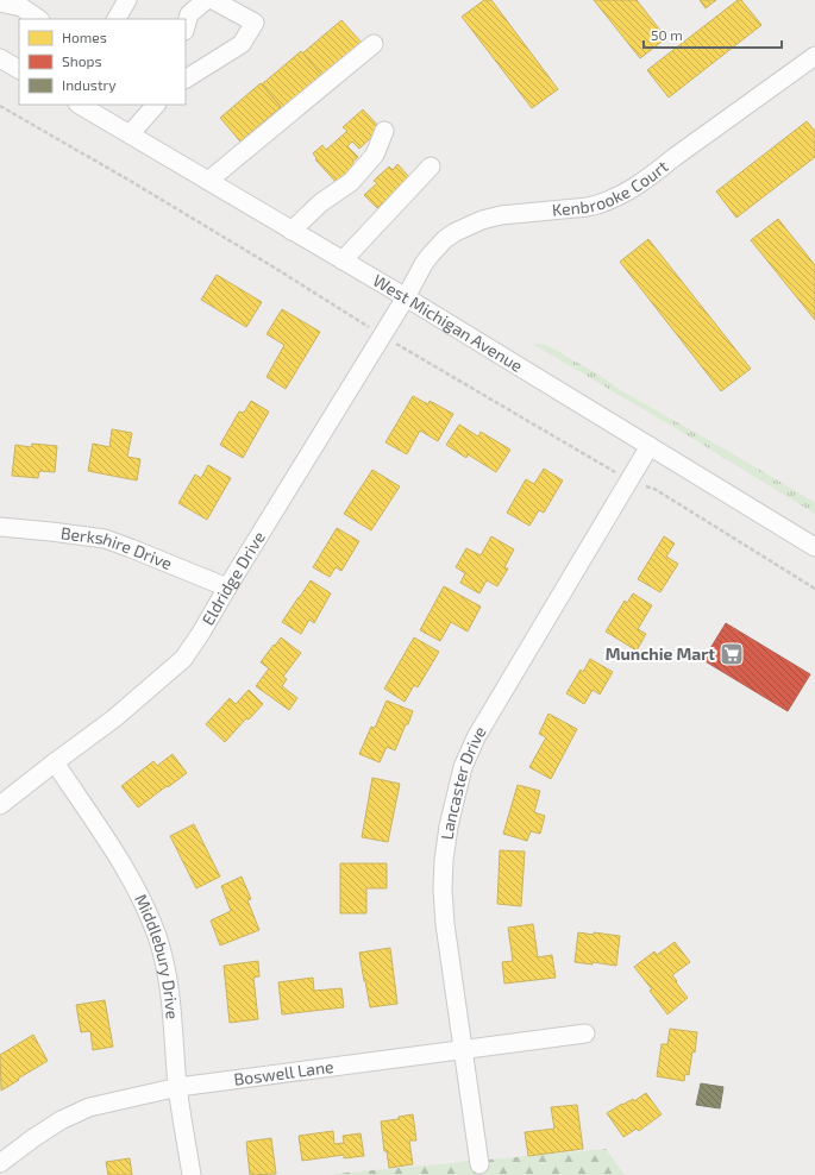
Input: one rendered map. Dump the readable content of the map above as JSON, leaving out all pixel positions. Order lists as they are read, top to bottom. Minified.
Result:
{"streets":{"street":["Kenbrooke Court","West Michigan Avenue","Berkshire Drive","Eldridge Drive","Lancaster Drive","Middlebury Drive","Boswell Lane"]},"crossings":[["Kenbrooke Court","West Michigan Avenue"],["Kenbrooke Court","Eldridge Drive"],["West Michigan Avenue","Eldridge Drive"],["West Michigan Avenue","Lancaster Drive"],["Berkshire Drive","Eldridge Drive"],["Eldridge Drive","Middlebury Drive"],["Lancaster Drive","Boswell Lane"],["Middlebury Drive","Boswell Lane"]],"places":{"supermarket":["Munchie Mart"]},"legend":["Homes","Shops","Industry"],"scale_bar":"50 m"}
